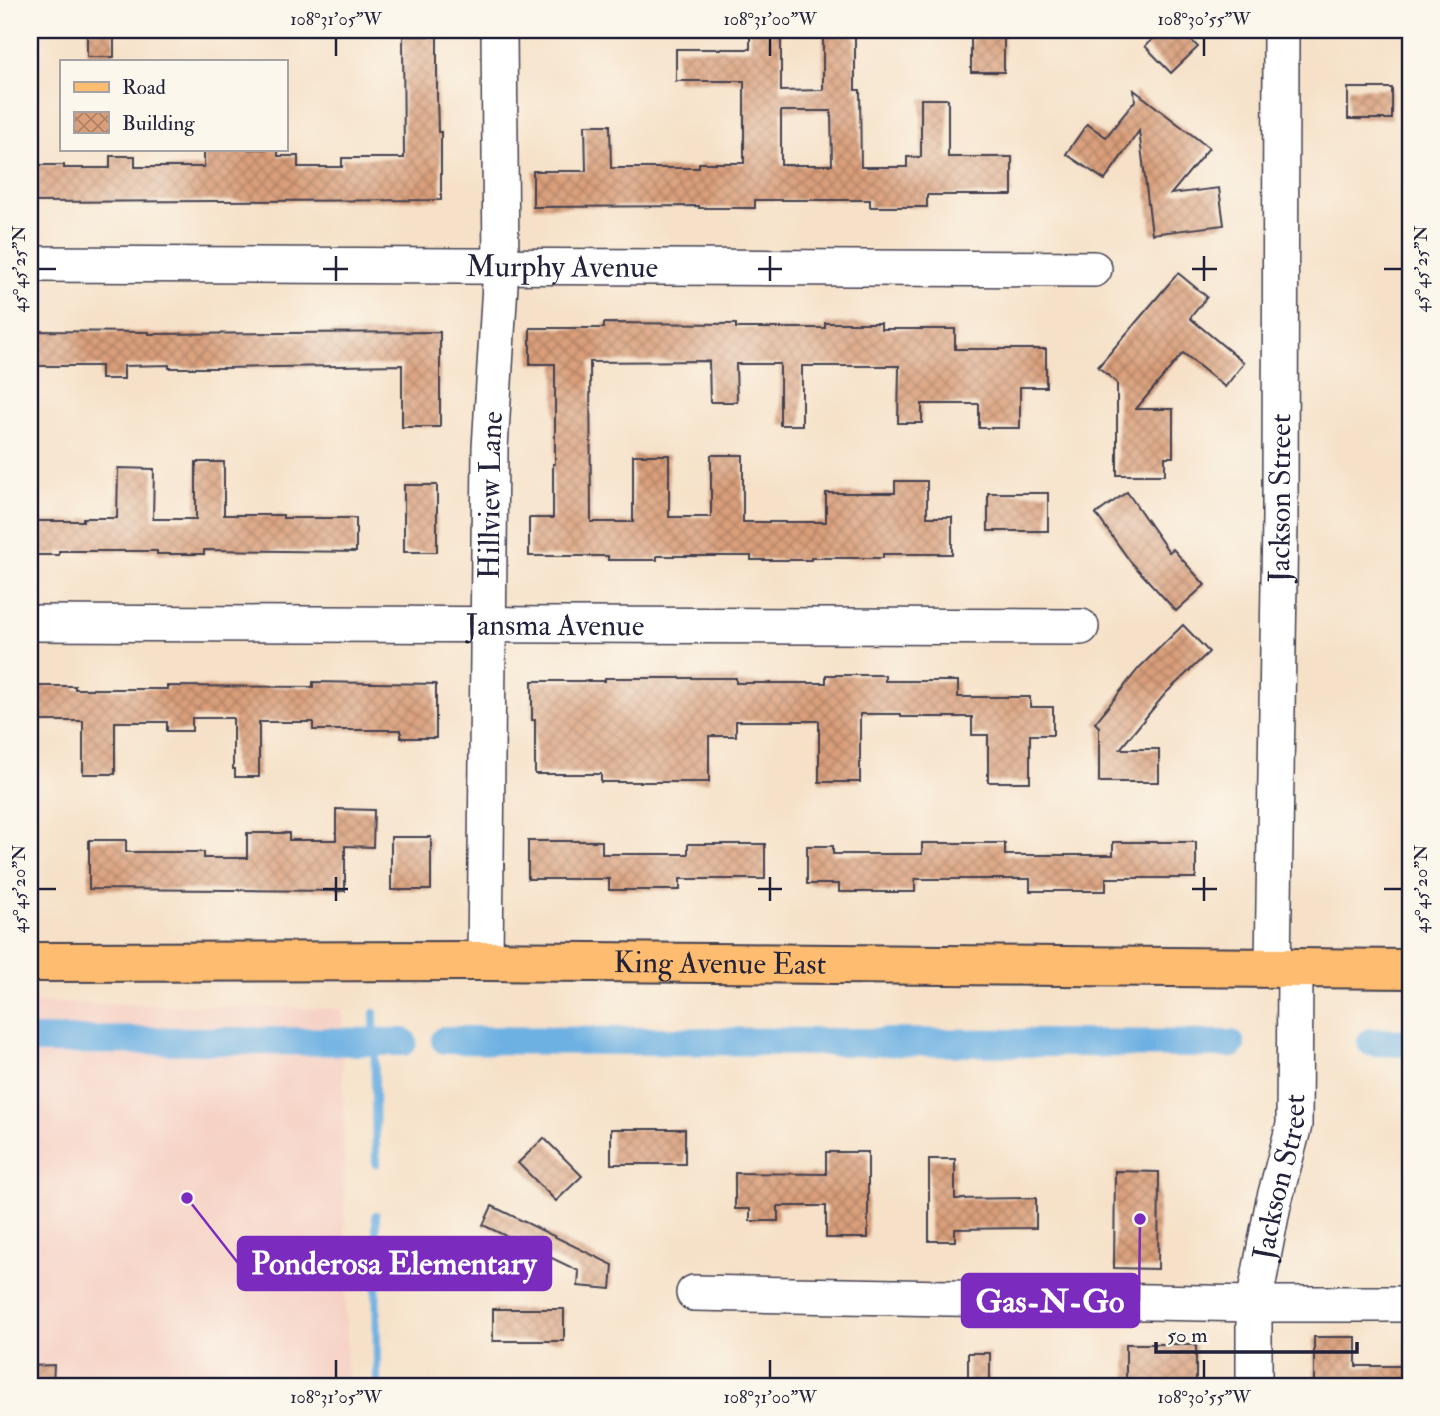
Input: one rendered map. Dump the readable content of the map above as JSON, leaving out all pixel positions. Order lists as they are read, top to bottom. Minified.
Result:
{"streets":{"main road":["King Avenue East"],"street":["Murphy Avenue","Hillview Lane","Jackson Street","Jansma Avenue"]},"crossings":[["Murphy Avenue","Hillview Lane"],["Hillview Lane","Jansma Avenue"],["Hillview Lane","King Avenue East"],["Jackson Street","King Avenue East"]],"places":["Ponderosa Elementary","Gas-N-Go"],"legend":["Road","Building"],"scale_bar":"50 m","coordinates":["108°31'05\"W","108°31'00\"W","108°30'55\"W","45°45'25\"N","45°45'20\"N"]}
